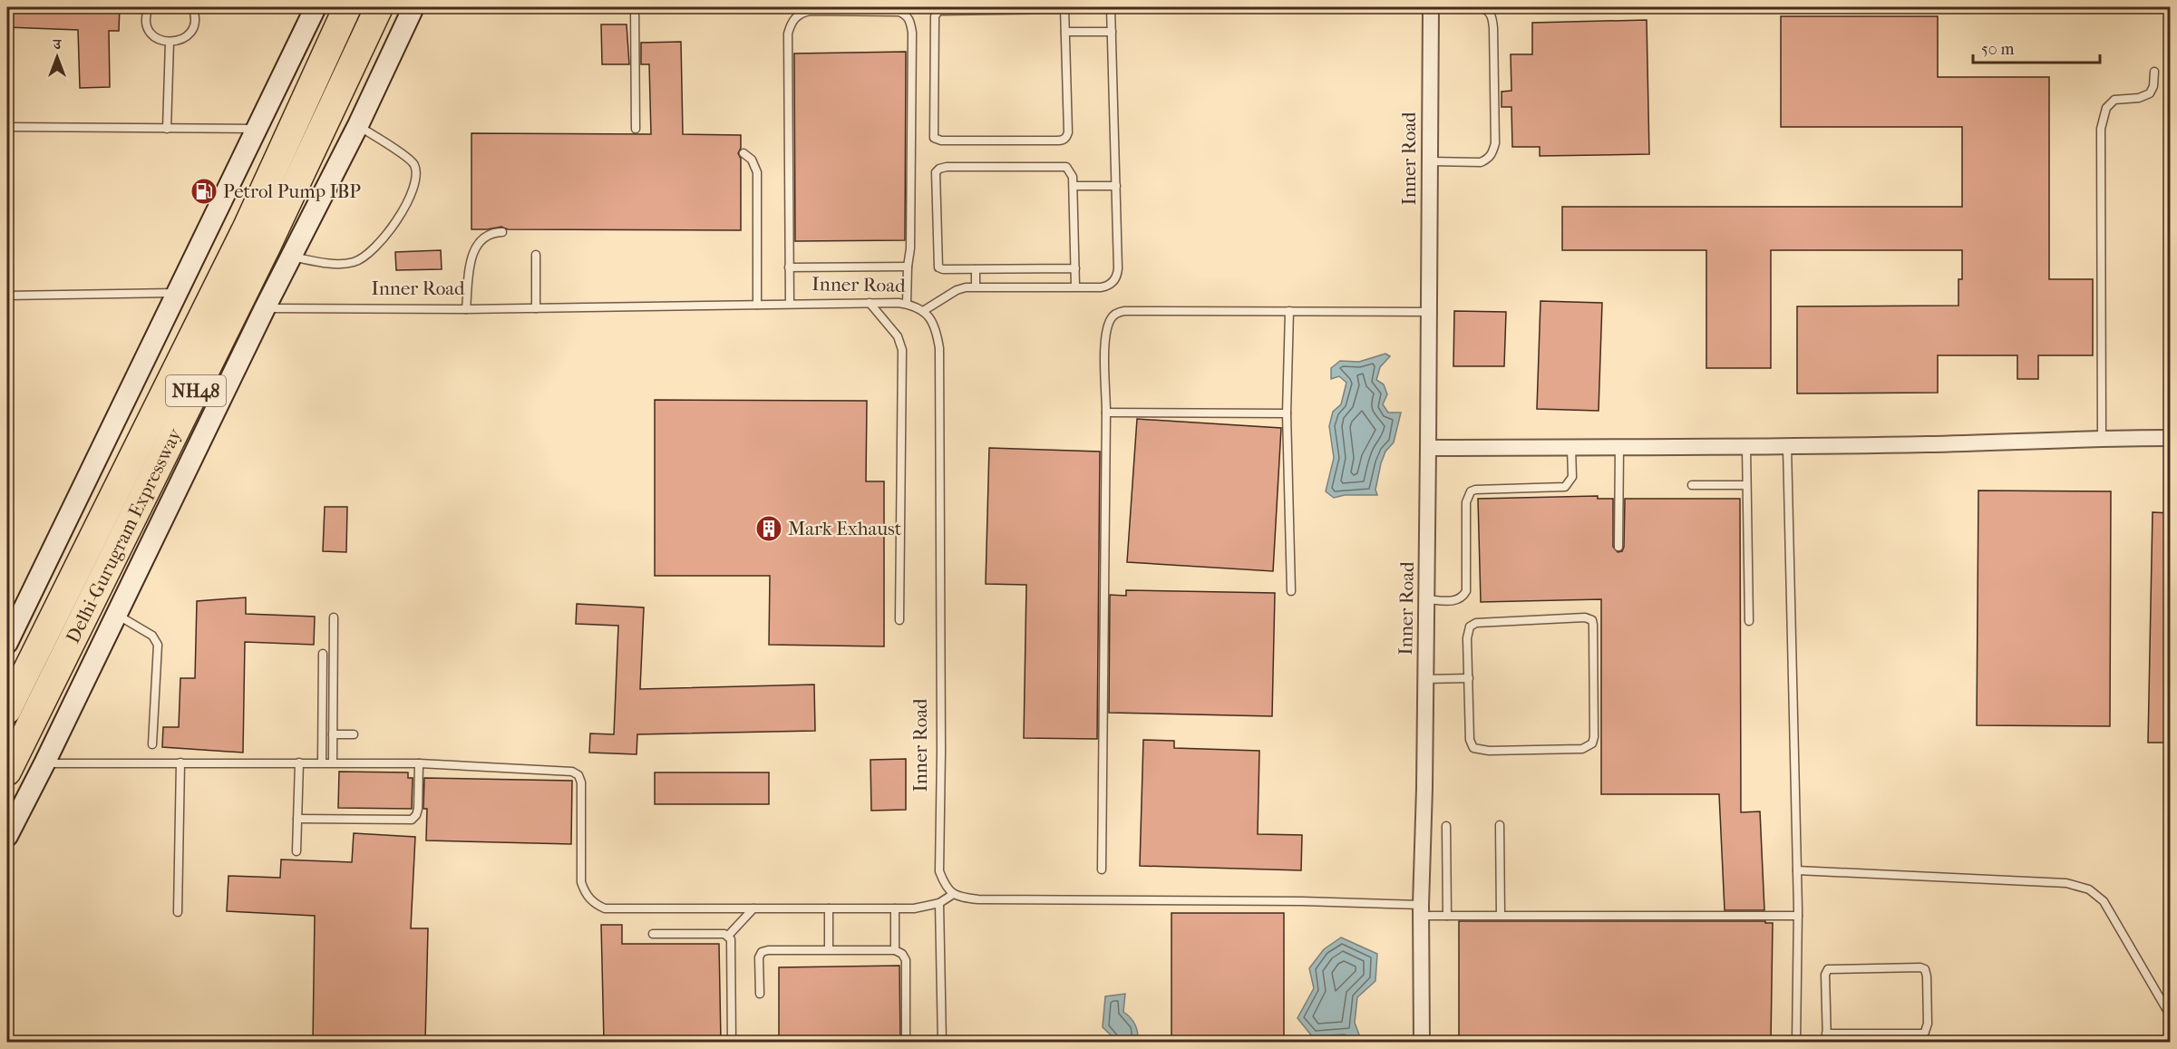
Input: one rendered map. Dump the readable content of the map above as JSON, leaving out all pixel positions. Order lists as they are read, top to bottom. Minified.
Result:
{"streets":{"highway":["NH48","Delhi-Gurugram Expressway"],"street":["Inner Road"]},"places":{"fuel station":["Petrol Pump IBP"],"building":["Mark Exhaust"]},"scale_bar":"50 m","north":"top"}
